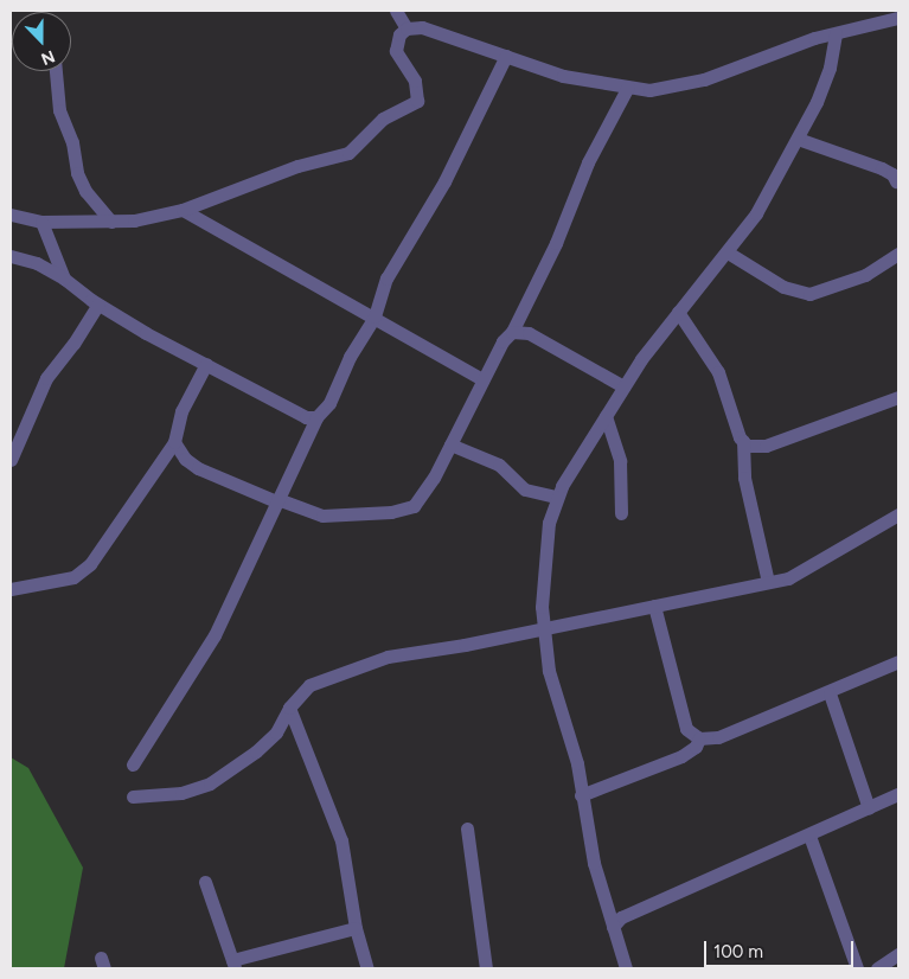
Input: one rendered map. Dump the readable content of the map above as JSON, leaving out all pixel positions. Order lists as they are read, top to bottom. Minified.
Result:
{"scale_bar":"100 m","north":"bottom"}
